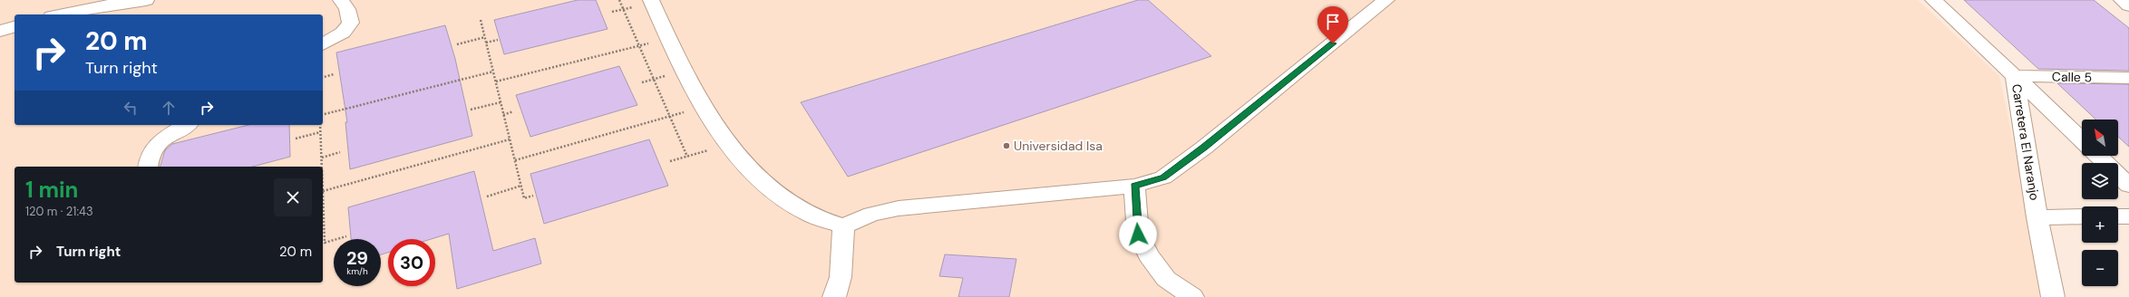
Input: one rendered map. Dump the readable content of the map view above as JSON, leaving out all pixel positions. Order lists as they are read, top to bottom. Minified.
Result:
{"streets":{"street":["Calle 5","Carretera El Naranjo"]},"crossings":[["Calle 5","Carretera El Naranjo"]],"places":["Universidad Isa"],"north":"top left","page":{"turn":["20 m","Turn right"],"map_buttons":["+","−"],"heading":["1 min","120 m · 21:43"],"list":[{"name":"Turn right","value":"20 m"}],"speed":"29 km/h","limit":"30"}}
